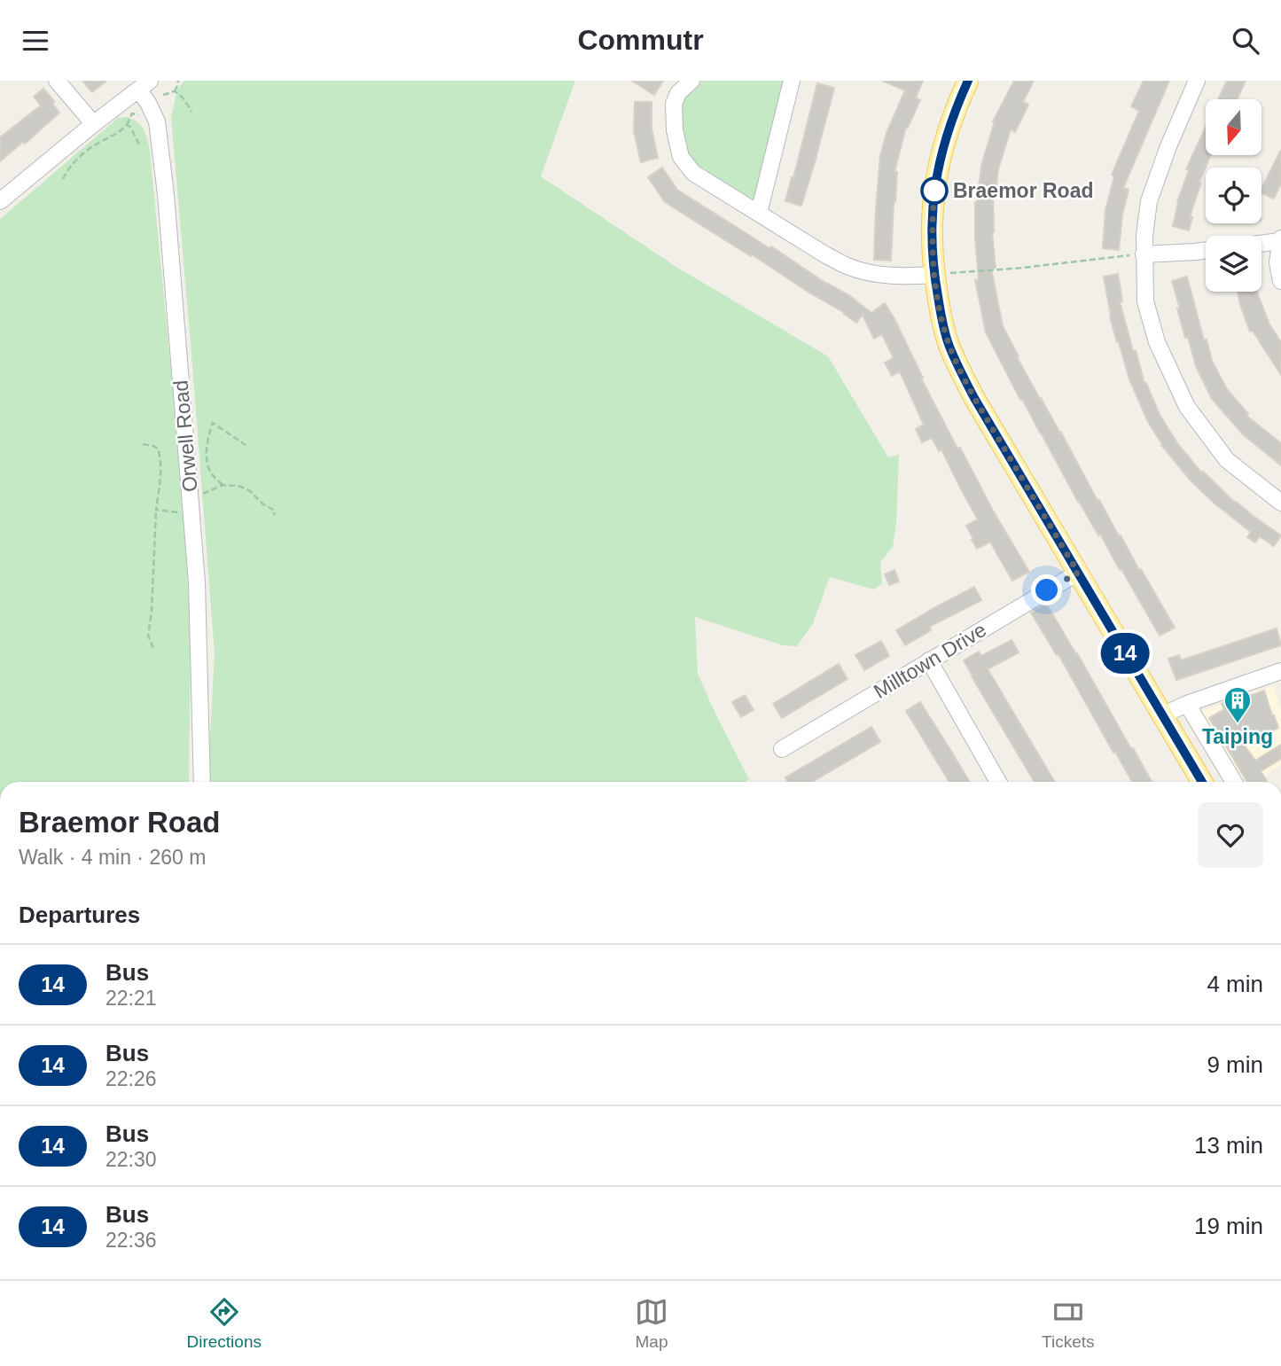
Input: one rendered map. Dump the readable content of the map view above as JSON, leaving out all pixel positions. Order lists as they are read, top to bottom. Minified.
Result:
{"streets":{"street":["Orwell Road","Milltown Drive"]},"places":{"other":["Braemor Road"],"building":["Taiping"]},"lines":["bus line 14"],"north":"bottom","page":{"header":"Commutr","on_map":"14","heading":[["Braemor Road","Walk · 4 min · 260 m"],"Departures"],"list":[{"mark":"14","name":"Bus","note":"22:21","value":"4 min"},{"mark":"14","name":"Bus","note":"22:26","value":"9 min"},{"mark":"14","name":"Bus","note":"22:30","value":"13 min"},{"mark":"14","name":"Bus","note":"22:36","value":"19 min"}],"tabs":["Directions","Map","Tickets"]}}
